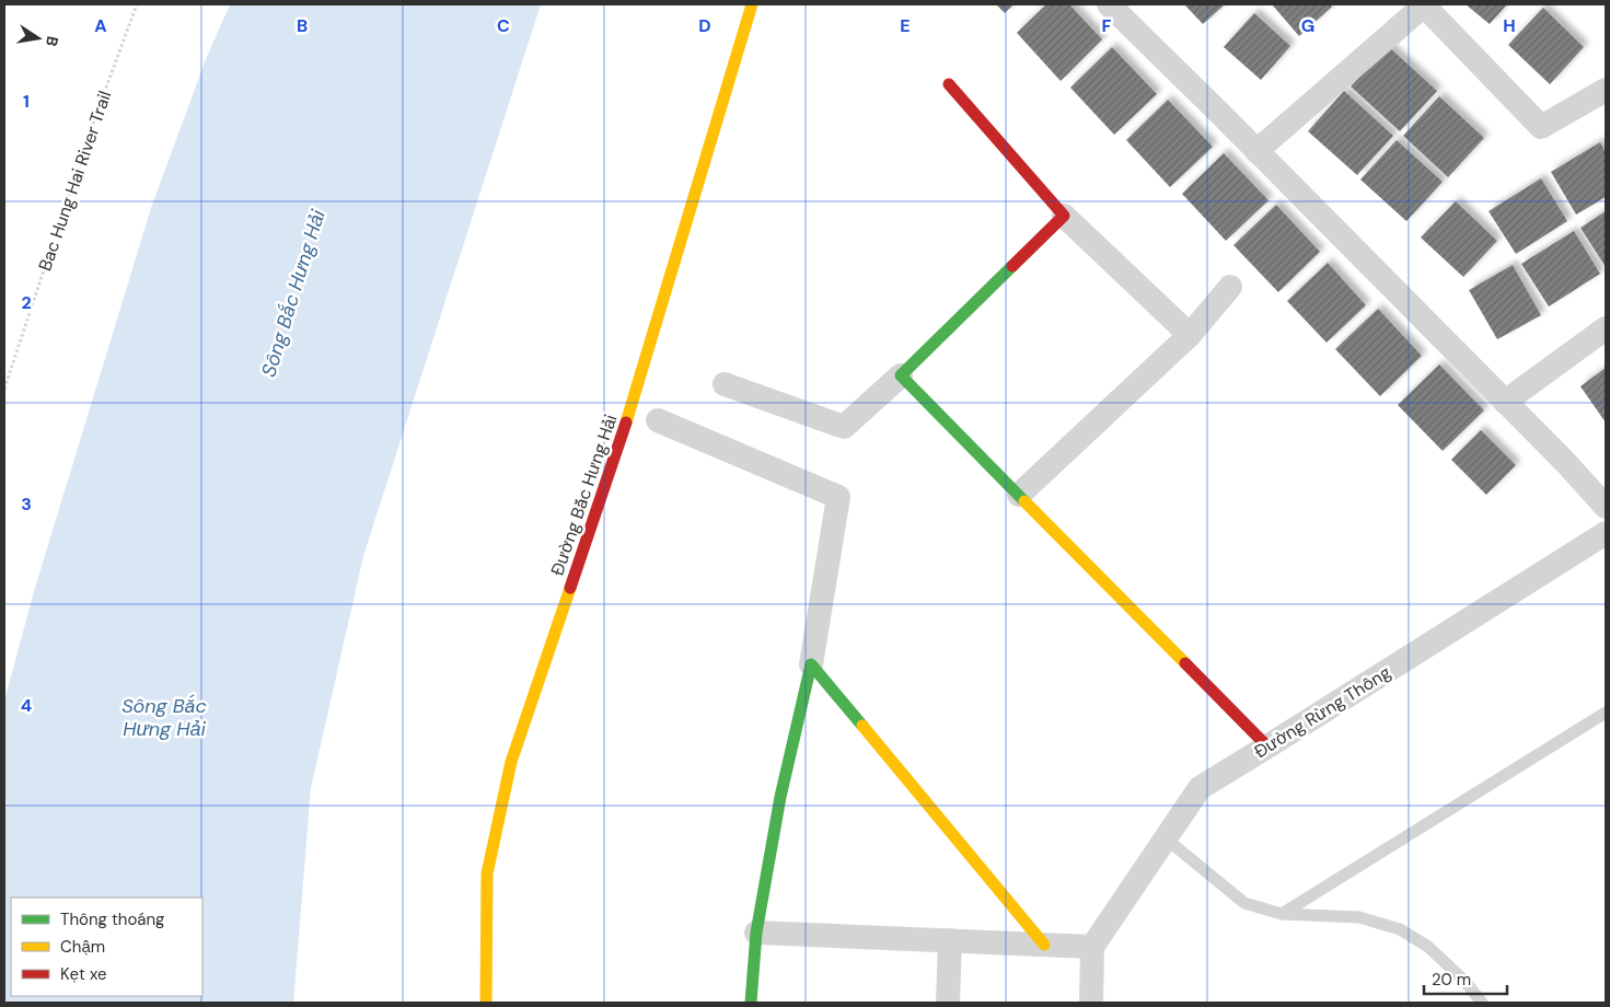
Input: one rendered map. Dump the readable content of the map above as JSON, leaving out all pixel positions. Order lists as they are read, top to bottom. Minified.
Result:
{"streets":{"street":["Đường Bắc Hưng Hải","Đường Rừng Thông"],"path":["Bac Hung Hai River Trail"]},"water":["Sông Bắc Hưng Hải"],"legend":["Thông thoáng","Chậm","Kẹt xe"],"scale_bar":"20 m","north":"right","grid":{"columns":["A","B","C","D","E","F","G","H"],"rows":["1","2","3","4"]}}
